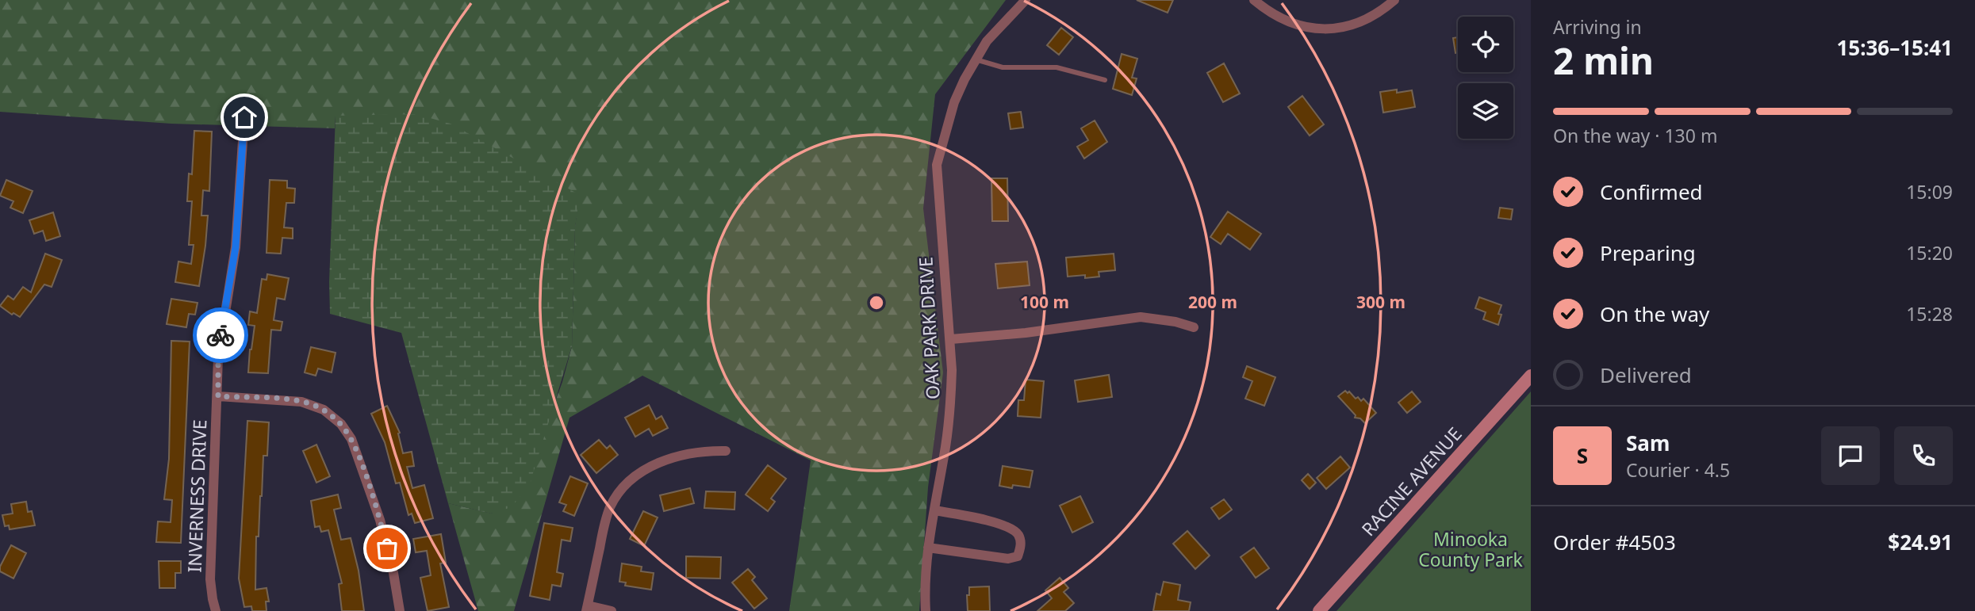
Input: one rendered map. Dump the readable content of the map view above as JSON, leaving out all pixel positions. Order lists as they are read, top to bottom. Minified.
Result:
{"streets":{"main road":["RACINE AVENUE"],"street":["OAK PARK DRIVE","INVERNESS DRIVE"]},"parks":["Minooka County Park"],"page":{"heading":["2 min","Arriving in","15:36–15:41"],"panel":["Sam","Courier · 4.5","Order #4503","$24.91"],"bar":"On the way · 130 m","list":[["Confirmed","15:09"],["Preparing","15:20"],["On the way","15:28"],"Delivered"],"round":"S"},"rings":["100 m","200 m","300 m"]}
